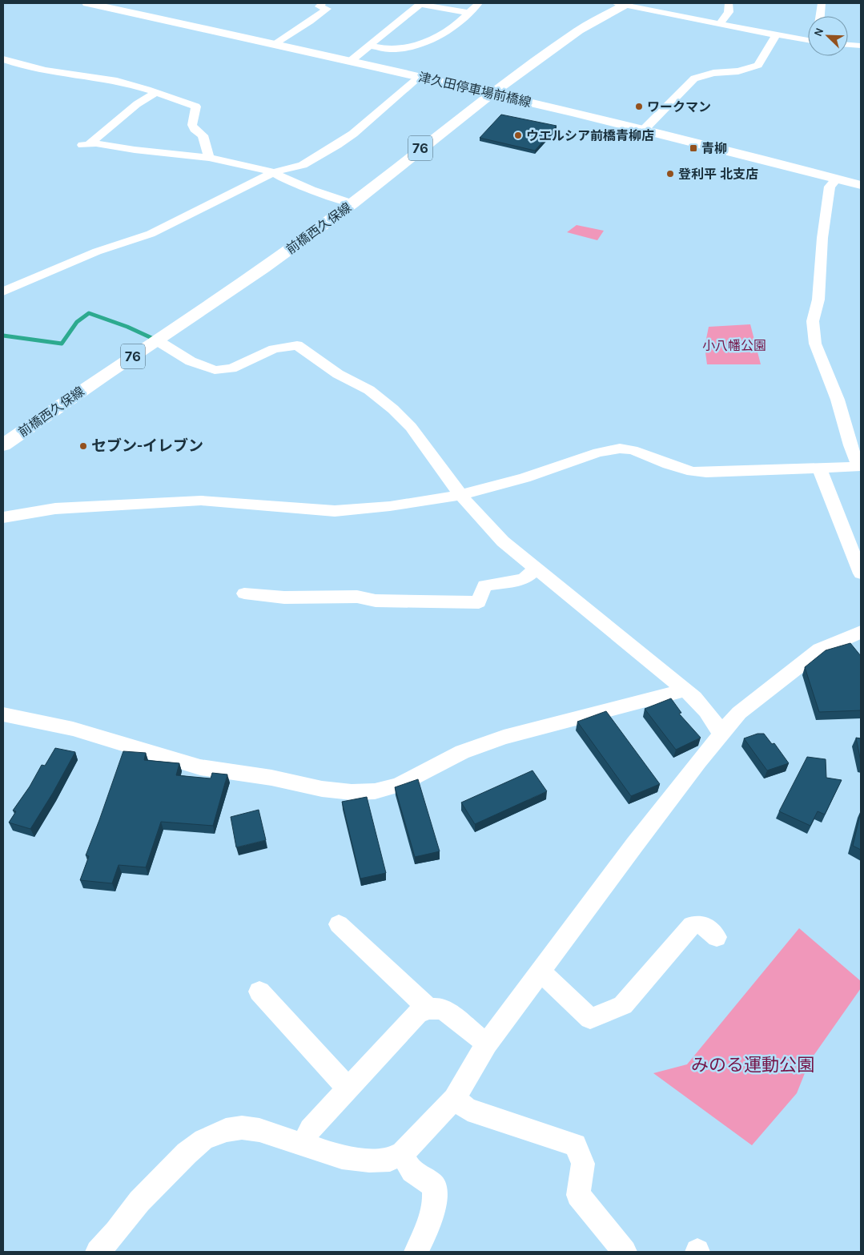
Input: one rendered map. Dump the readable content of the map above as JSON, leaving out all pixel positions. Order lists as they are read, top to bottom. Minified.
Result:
{"streets":{"main road":["津久田停車場前橋線","76","前橋西久保線"]},"crossings":[["津久田停車場前橋線","前橋西久保線"]],"parks":["小八幡公園","みのる運動公園"],"places":{"other":["ワークマン","ウエルシア前橋青柳店","登利平 北支店","セブン-イレブン"],"transit":["青柳"]},"north":"top left"}
